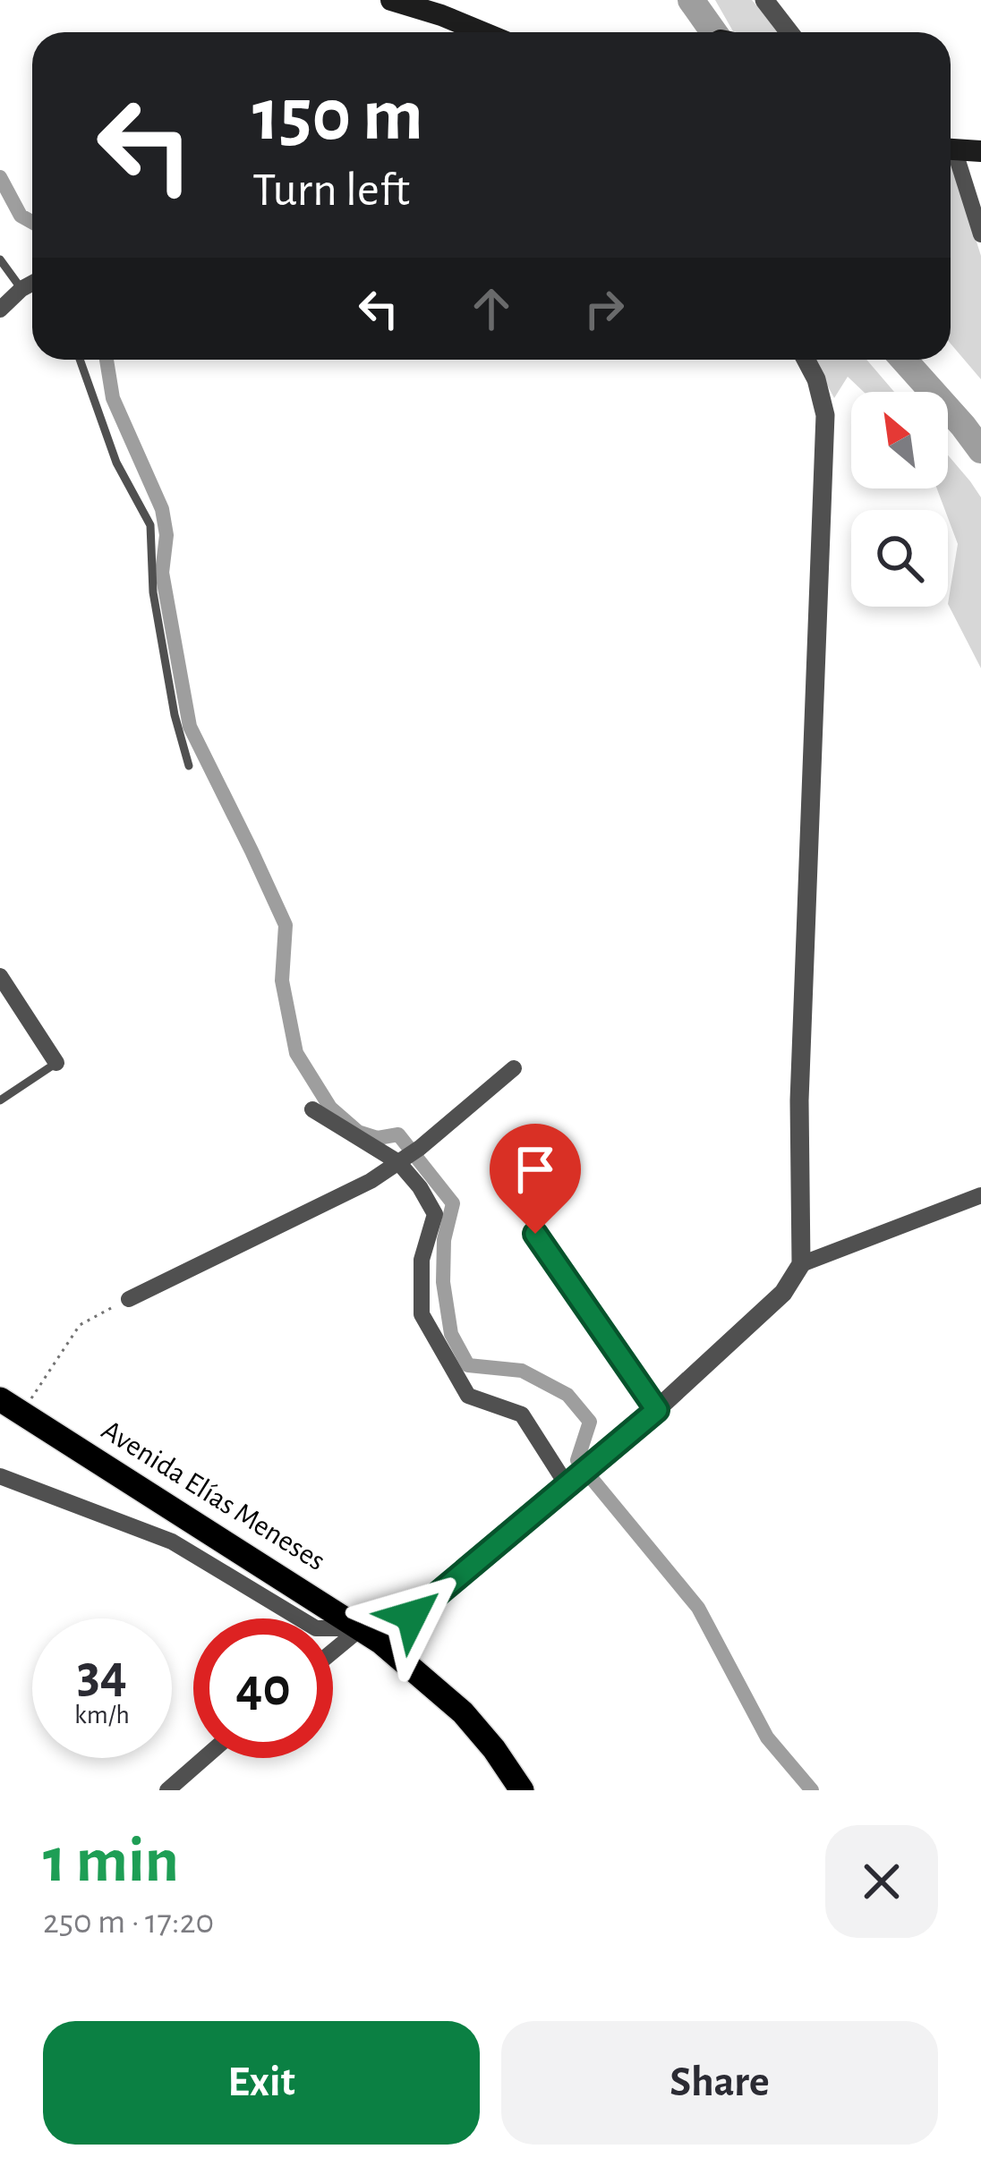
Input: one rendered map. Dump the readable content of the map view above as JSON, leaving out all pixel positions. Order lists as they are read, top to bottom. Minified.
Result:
{"streets":{"main road":["Avenida Elías Meneses"]},"north":"top left","page":{"turn":["150 m","Turn left"],"speed":"34 km/h","limit":"40","heading":["1 min","250 m · 17:20"],"buttons":["Exit","Share"]}}
